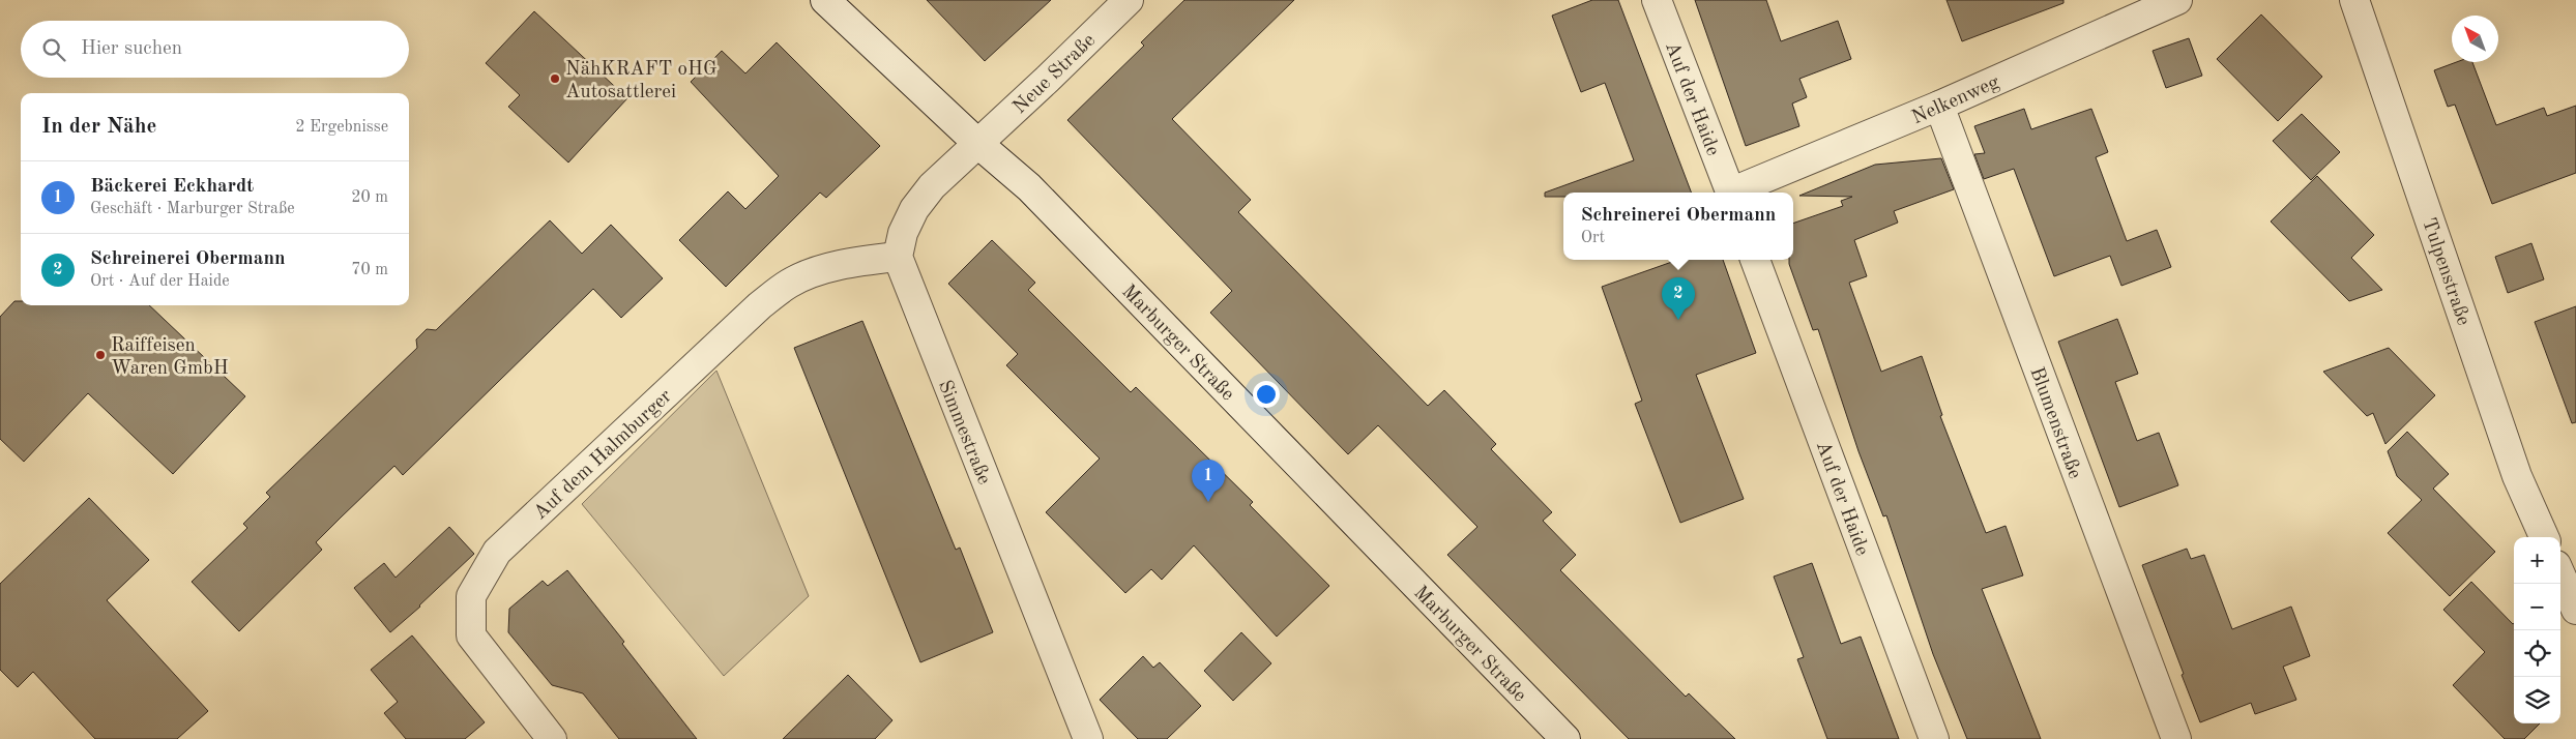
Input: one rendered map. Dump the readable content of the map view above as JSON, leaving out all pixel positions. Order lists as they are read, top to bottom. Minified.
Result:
{"streets":{"street":["Neue Straße","Auf der Haide","Nelkenweg","Tulpenstraße","Marburger Straße","Blumenstraße","Simmestraße","Auf dem Halmburger"]},"crossings":[["Neue Straße","Marburger Straße"],["Nelkenweg","Blumenstraße"],["Simmestraße","Auf dem Halmburger"]],"places":["NähKRAFT oHG Autosattlerei","Raiffeisen Waren GmbH"],"north":"top left","page":{"search":"Hier suchen","heading":["In der Nähe","2 Ergebnisse"],"list":[{"mark":"1","name":"Bäckerei Eckhardt","note":"Geschäft · Marburger Straße","value":"20 m"},{"mark":"2","name":"Schreinerei Obermann","note":"Ort · Auf der Haide","value":"70 m"}],"popup":["Schreinerei Obermann","Ort"],"pins":["2","1"],"map_buttons":["+","−"]}}
